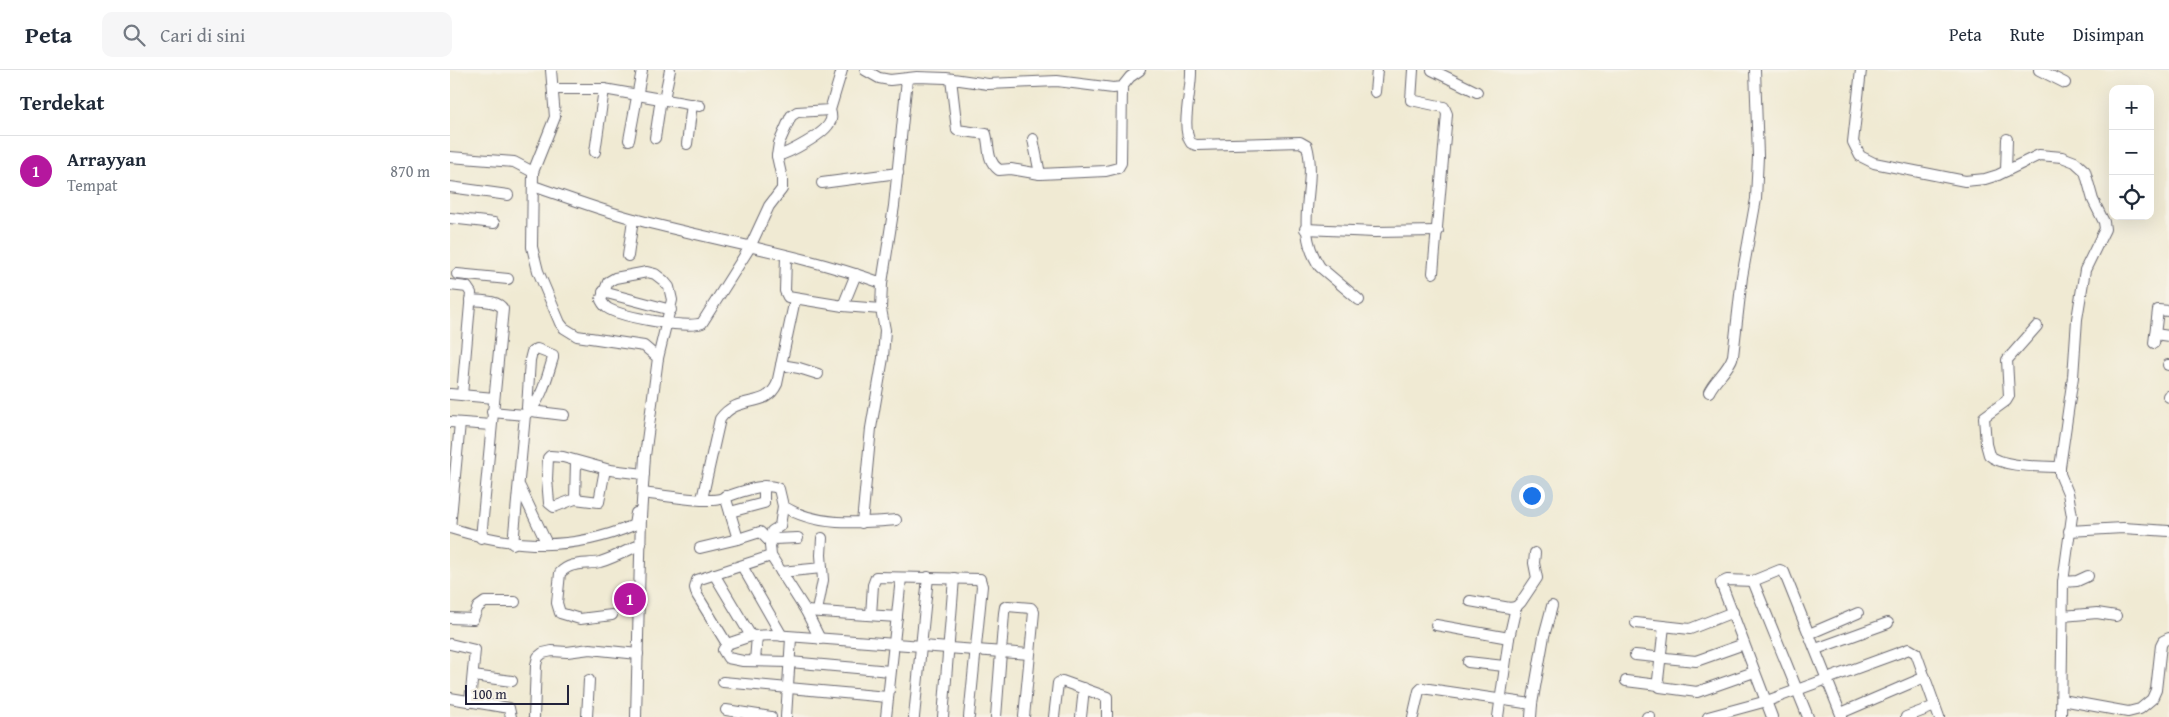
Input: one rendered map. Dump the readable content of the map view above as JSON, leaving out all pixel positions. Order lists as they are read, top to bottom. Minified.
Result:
{"scale_bar":"100 m","page":{"header":"Peta","search":"Cari di sini","nav":["Peta","Rute","Disimpan"],"heading":"Terdekat","map_buttons":["+","−"],"list":[{"mark":"1","name":"Arrayyan","note":"Tempat","value":"870 m"}],"pins":"1","scale":"100 m"}}
